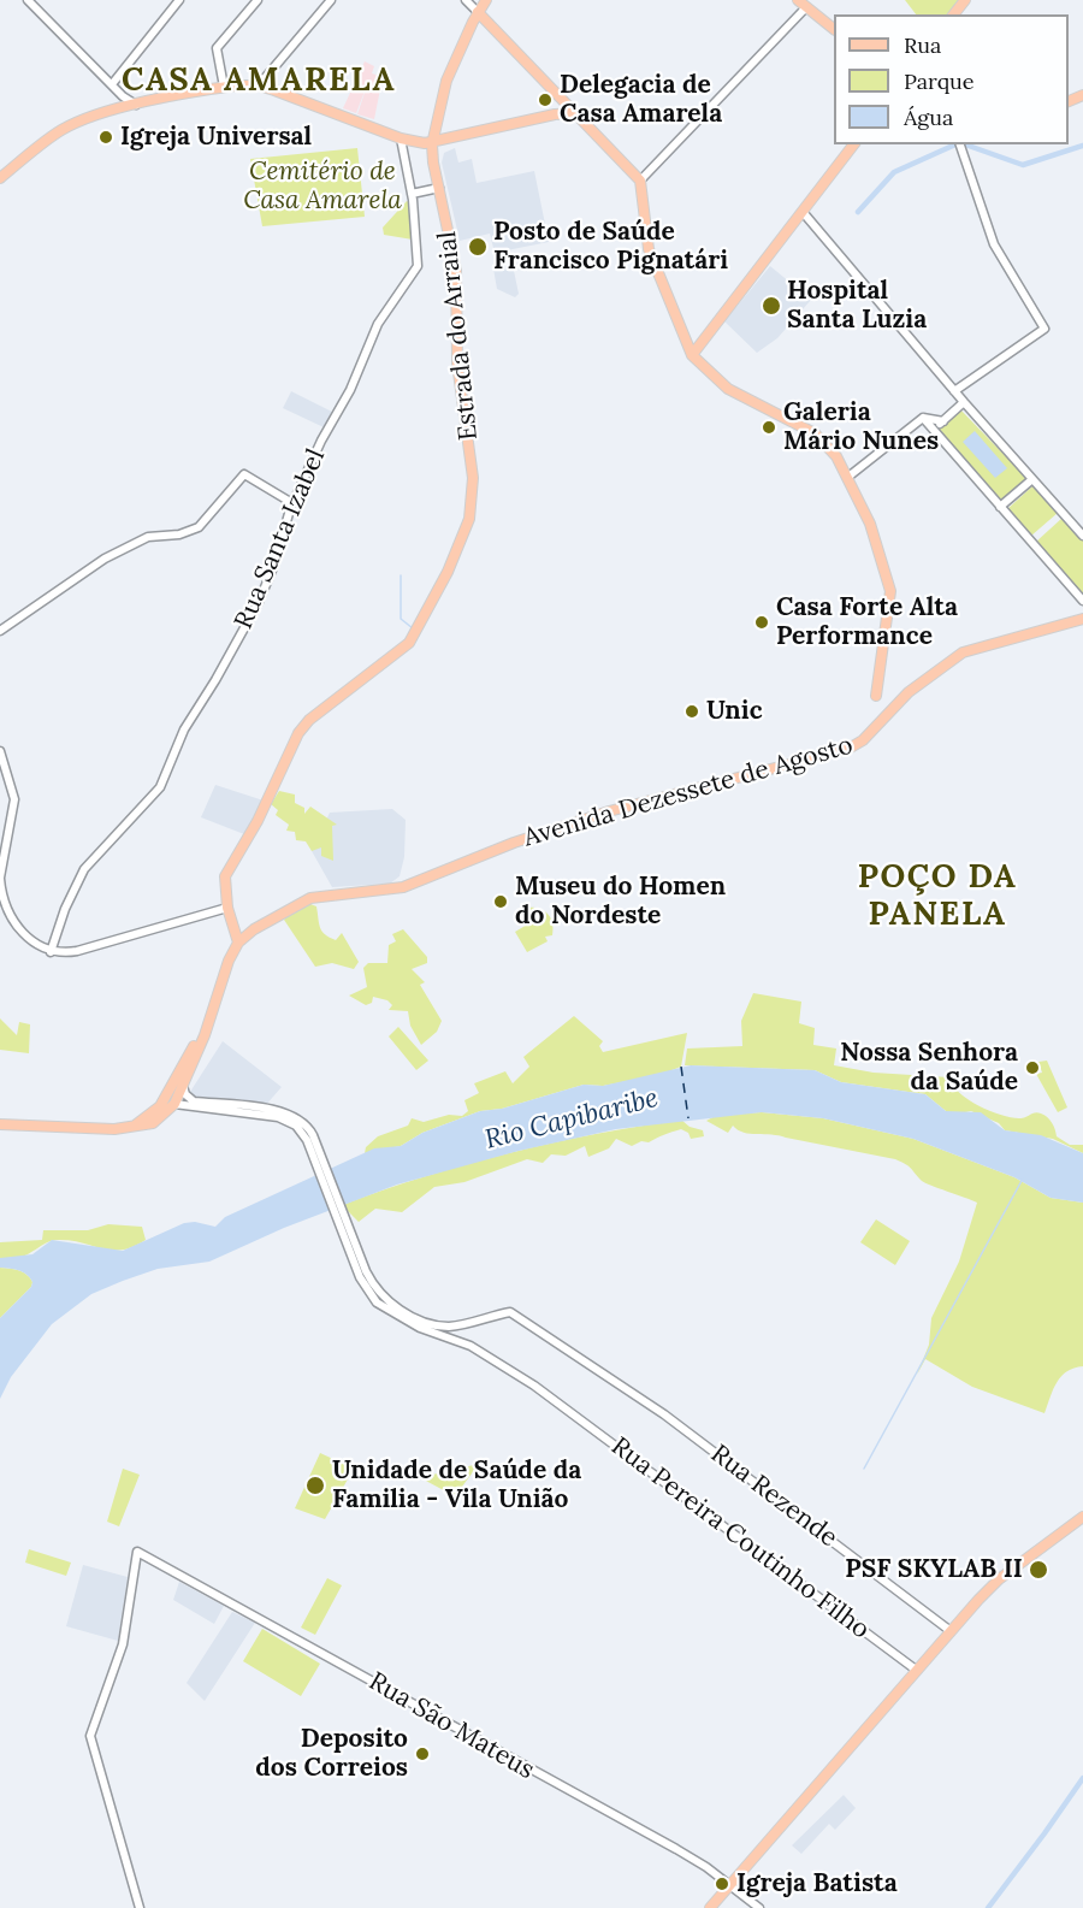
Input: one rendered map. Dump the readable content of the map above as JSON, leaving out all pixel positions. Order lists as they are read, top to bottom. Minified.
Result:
{"streets":{"main road":["Estrada do Arraial","Avenida Dezessete de Agosto"],"street":["Rua Santa Izabel","Rua Rezende","Rua Pereira Coutinho Filho","Rua São Mateus"]},"crossings":[["Estrada do Arraial","Avenida Dezessete de Agosto"]],"districts":["CASA AMARELA","POÇO DA PANELA"],"water":["Rio Capibaribe"],"parks":["Cemitério de Casa Amarela"],"places":["Delegacia de Casa Amarela","Igreja Universal","Posto de Saúde Francisco Pignatári","Hospital Santa Luzia","Galeria Mário Nunes","Casa Forte Alta Performance","Unic","Museu do Homen do Nordeste","Nossa Senhora da Saúde","Unidade de Saúde da Familia - Vila União","PSF SKYLAB II","Deposito dos Correios","Igreja Batista"],"legend":["Rua","Parque","Água"]}
